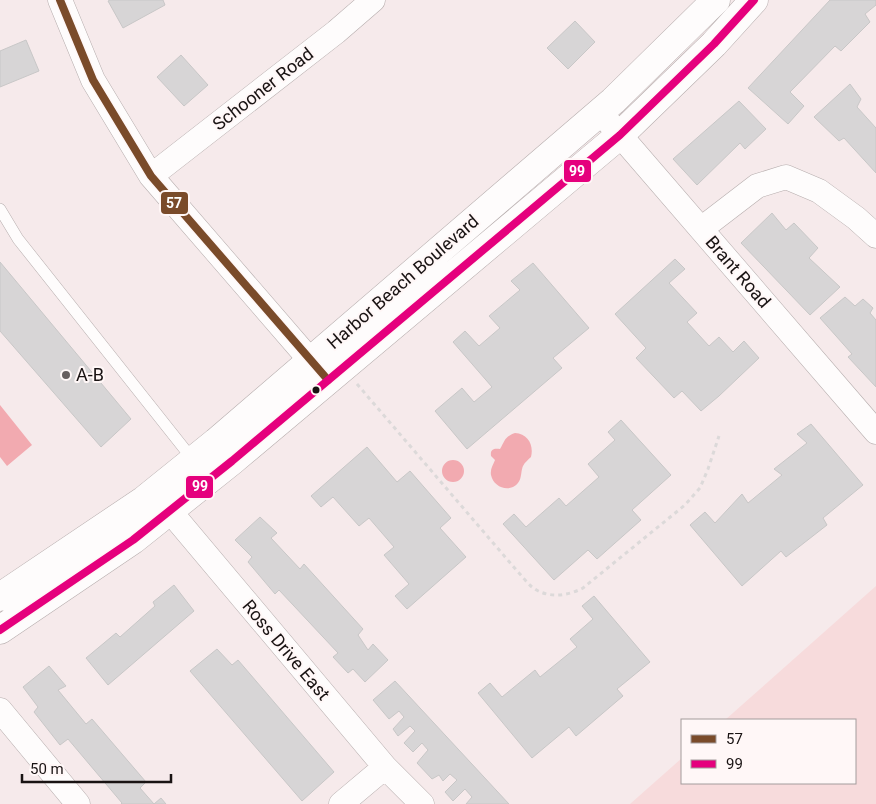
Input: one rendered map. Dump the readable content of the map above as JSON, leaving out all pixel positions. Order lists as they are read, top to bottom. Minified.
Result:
{"streets":{"street":["Schooner Road","Brant Road","Harbor Beach Boulevard","Ross Drive East"]},"crossings":[["Brant Road","Harbor Beach Boulevard"],["Harbor Beach Boulevard","Ross Drive East"]],"places":["A-B"],"lines":["transit line 57","transit line 99"],"legend":["57","99"],"scale_bar":"50 m"}
